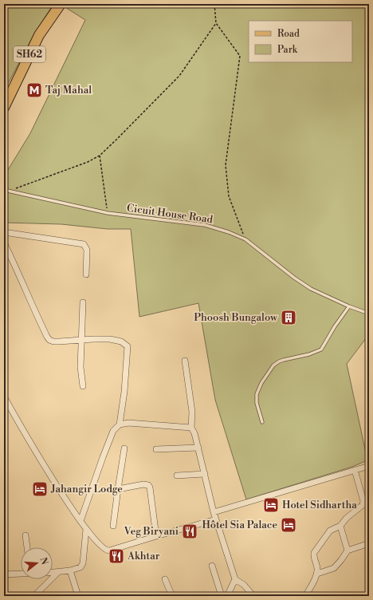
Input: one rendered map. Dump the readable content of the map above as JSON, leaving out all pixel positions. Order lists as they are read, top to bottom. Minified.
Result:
{"streets":{"main road":["SH62"],"lane":["Cicuit House Road"]},"places":{"metro station":["Taj Mahal"],"building":["Phoosh Bungalow"],"hotel":["Jahangir Lodge","Hotel Sidhartha","Hôtel Sia Palace"],"restaurant":["Veg Biryani","Akhtar"]},"legend":["Road","Park"],"north":"right"}
